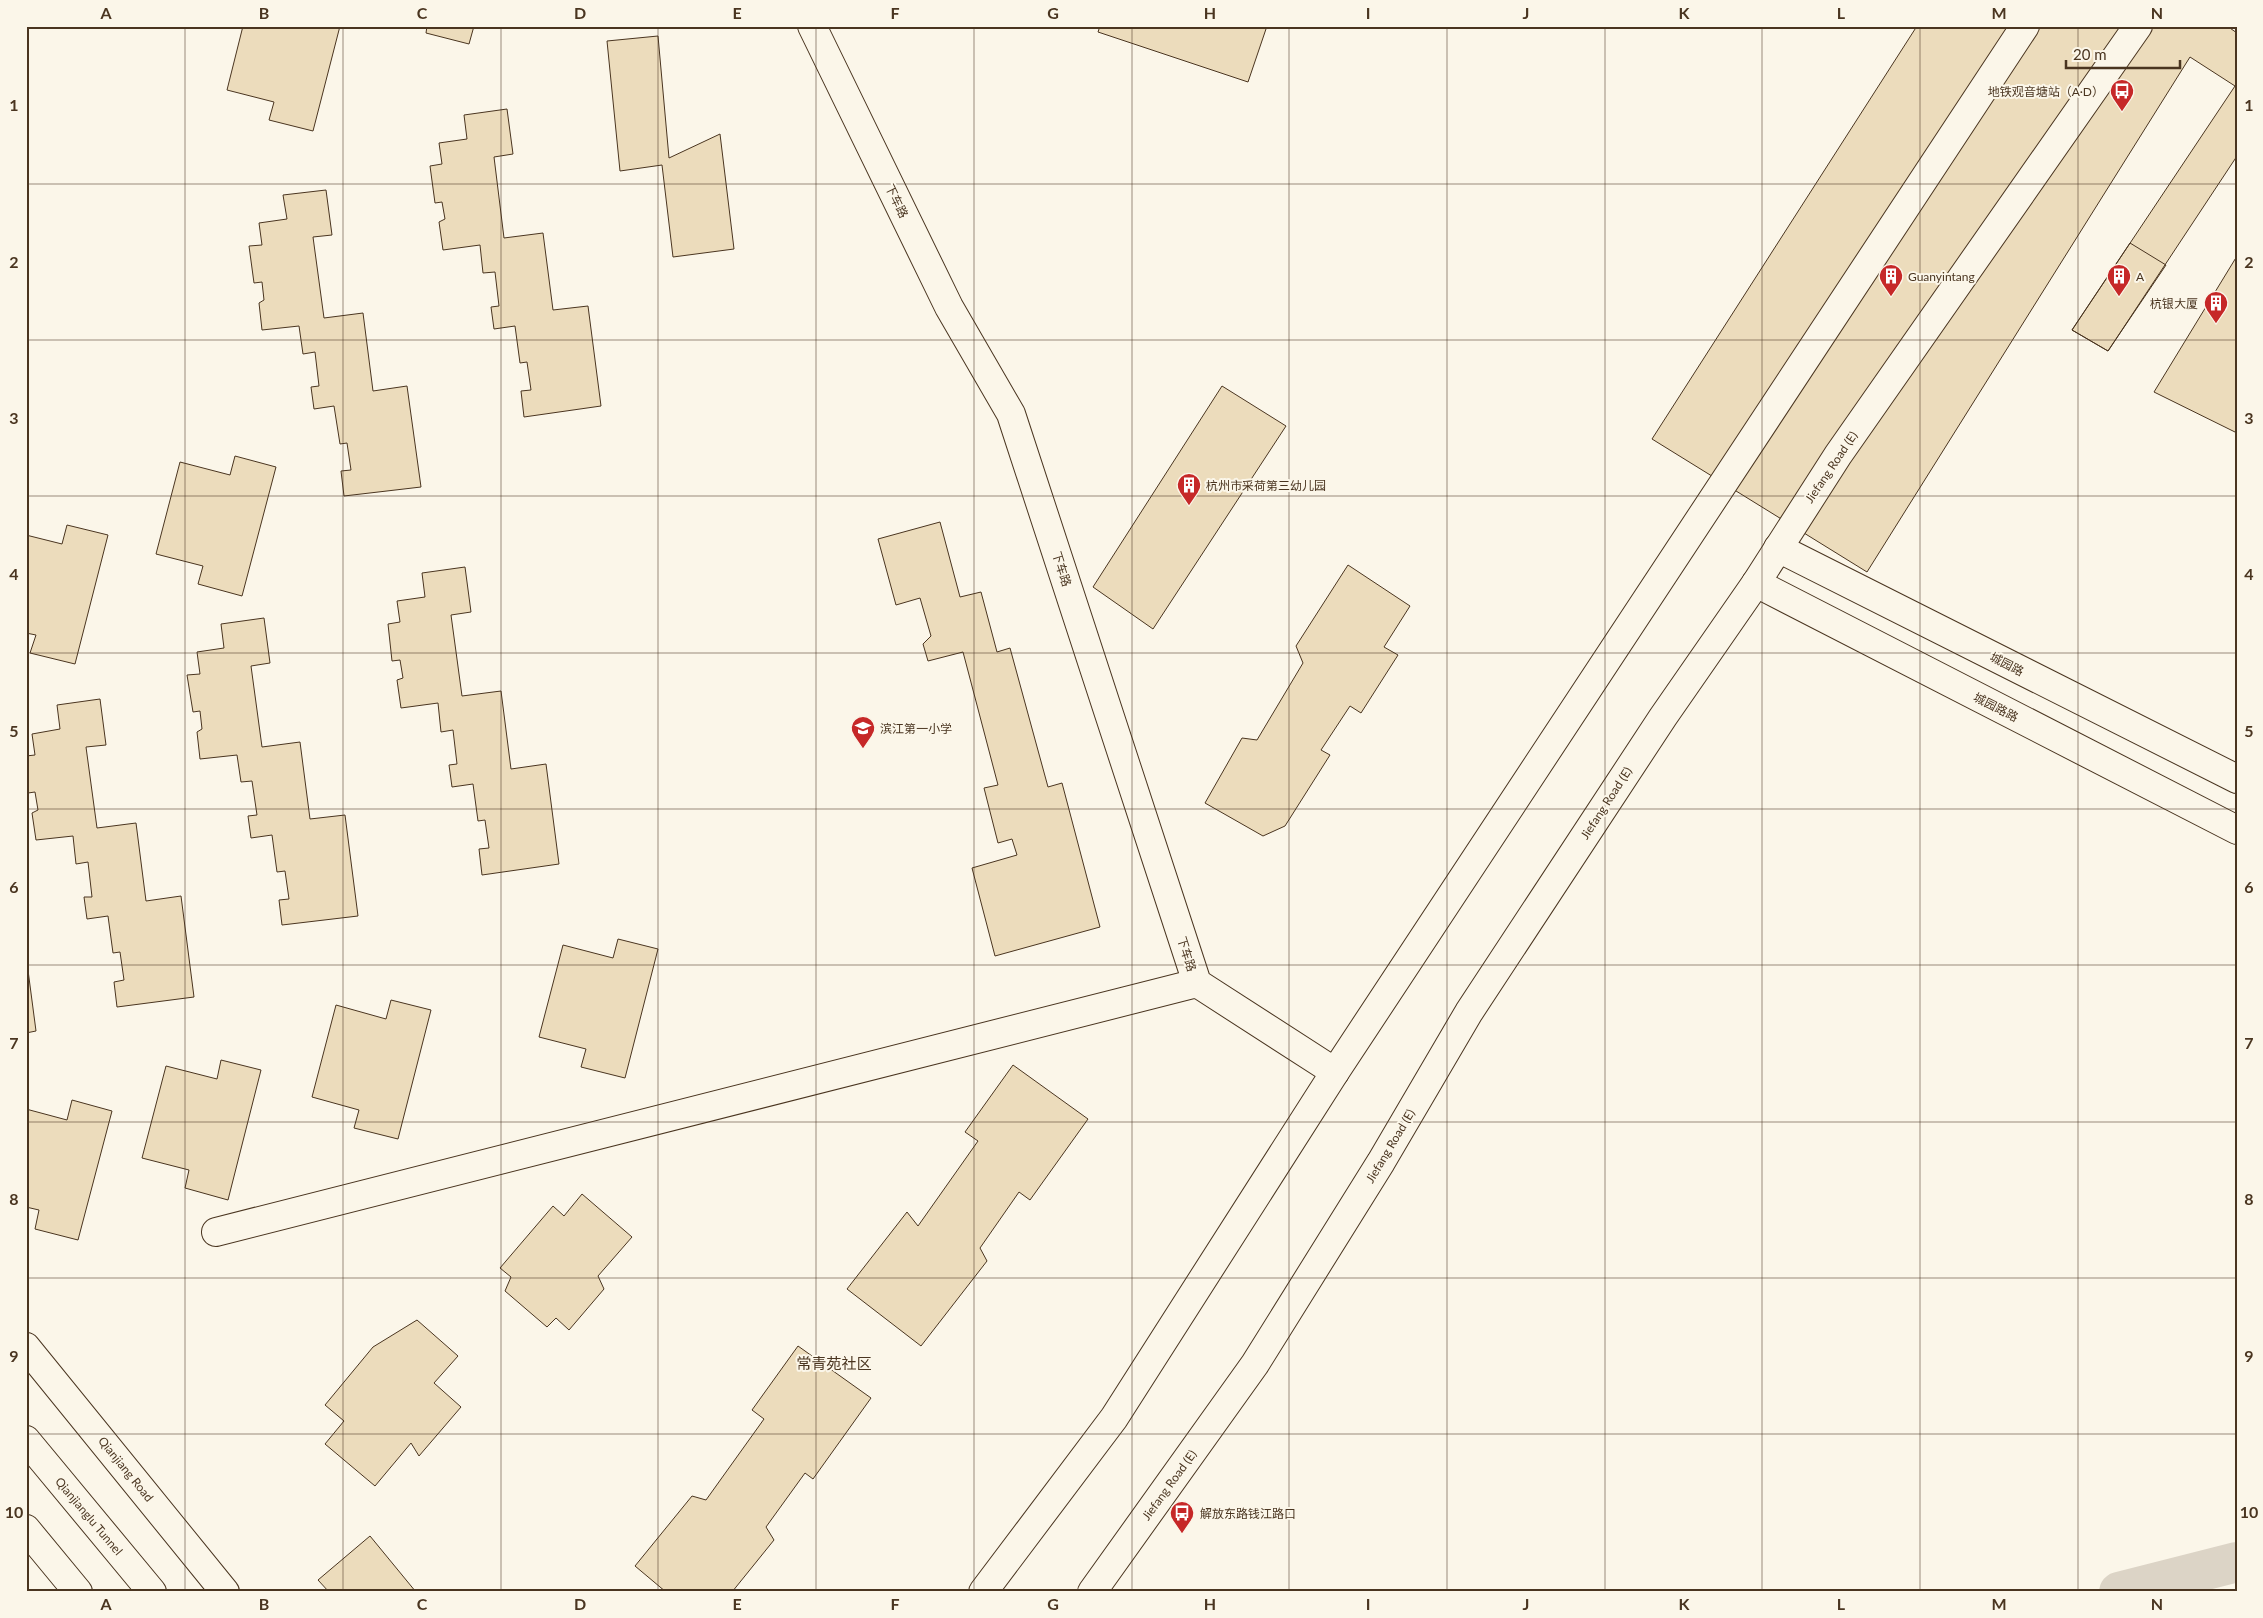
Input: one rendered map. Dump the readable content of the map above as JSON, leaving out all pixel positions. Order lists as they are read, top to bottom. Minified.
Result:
{"streets":{"main road":["下车路","Jiefang Road (E)","城园路","城园路路","Qianjiang Road","Qianjianglu Tunnel"]},"crossings":[["Jiefang Road (E)","城园路"],["Jiefang Road (E)","城园路路"]],"districts":["常青苑社区"],"places":{"bus stop":["地铁观音塘站（A·D）","解放东路钱江路口"],"building":["Guanyintang","A","杭银大厦","杭州市采荷第三幼儿园"],"school or university":["滨江第一小学"]},"scale_bar":"20 m","grid":{"columns":["A","B","C","D","E","F","G","H","I","J","K","L","M","N"],"rows":["1","2","3","4","5","6","7","8","9","10"]}}
